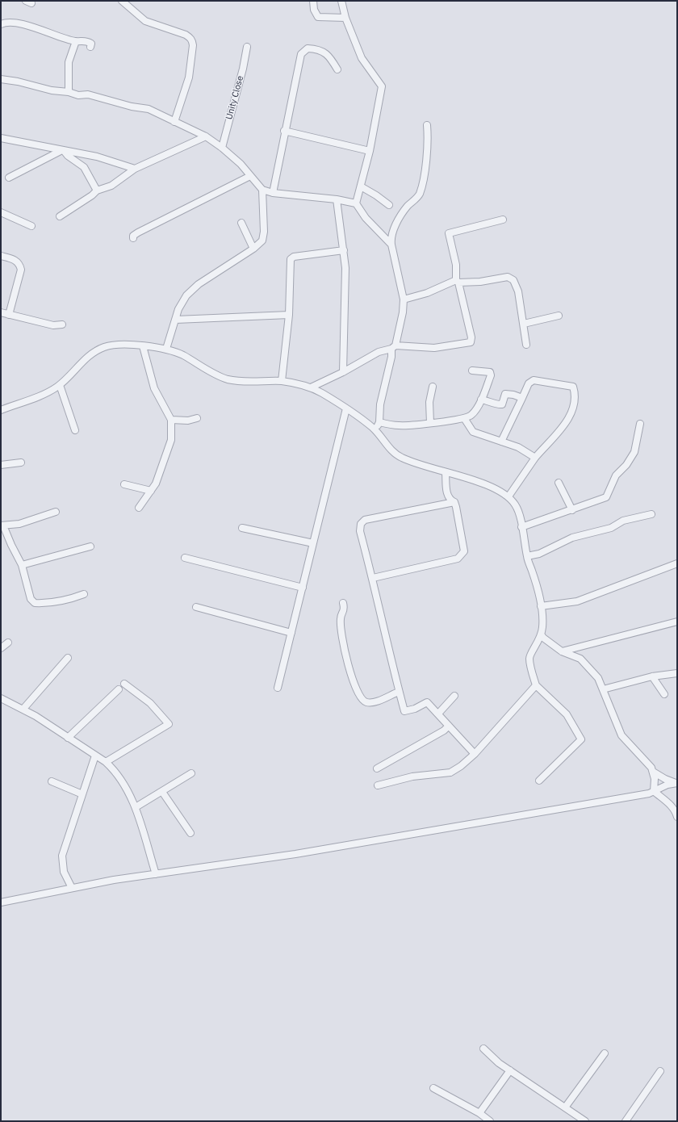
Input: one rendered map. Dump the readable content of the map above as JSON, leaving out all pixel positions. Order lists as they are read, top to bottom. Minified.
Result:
{"streets":{"street":["Unity Close"]}}
